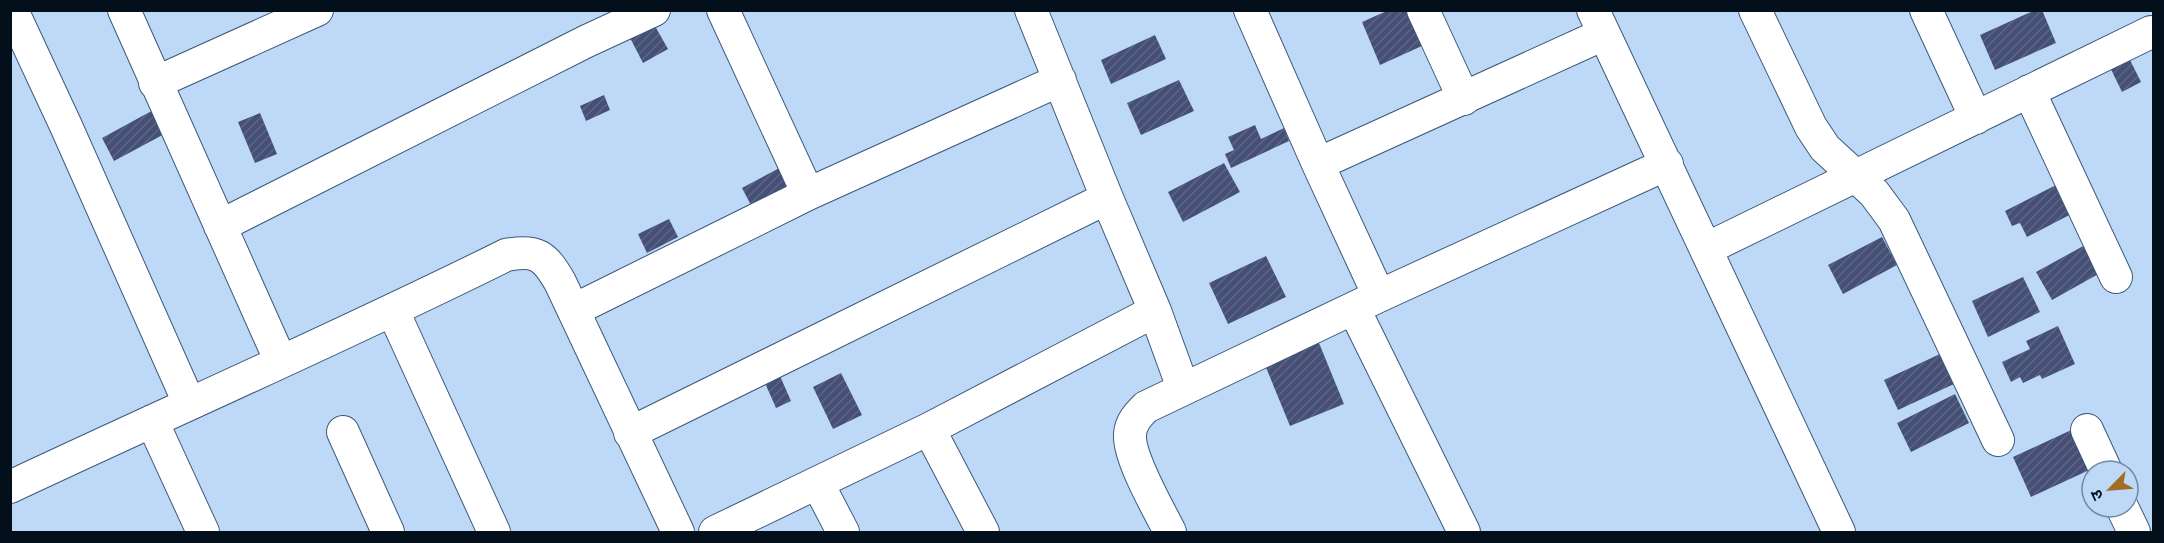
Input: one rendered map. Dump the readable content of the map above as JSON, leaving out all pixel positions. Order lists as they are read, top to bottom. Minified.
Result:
{"north":"bottom left"}
